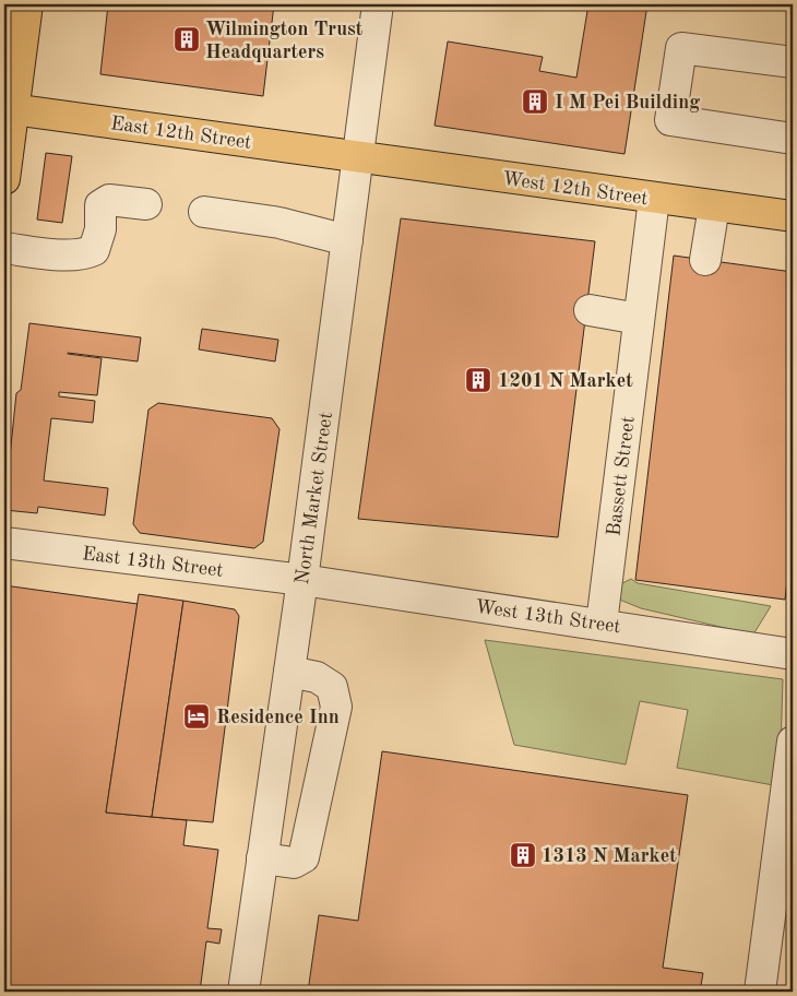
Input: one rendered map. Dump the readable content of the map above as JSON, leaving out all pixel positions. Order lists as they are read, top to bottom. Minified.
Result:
{"streets":{"main road":["East 12th Street","West 12th Street"],"street":["Bassett Street","North Market Street","East 13th Street","West 13th Street"]},"crossings":[["East 12th Street","West 12th Street"],["East 12th Street","North Market Street"],["West 12th Street","Bassett Street"],["West 12th Street","North Market Street"],["Bassett Street","West 13th Street"],["North Market Street","East 13th Street"],["North Market Street","West 13th Street"],["East 13th Street","West 13th Street"]],"places":{"building":["Wilmington Trust Headquarters","I M Pei Building","1201 N Market","1313 N Market"],"hotel":["Residence Inn"]}}
